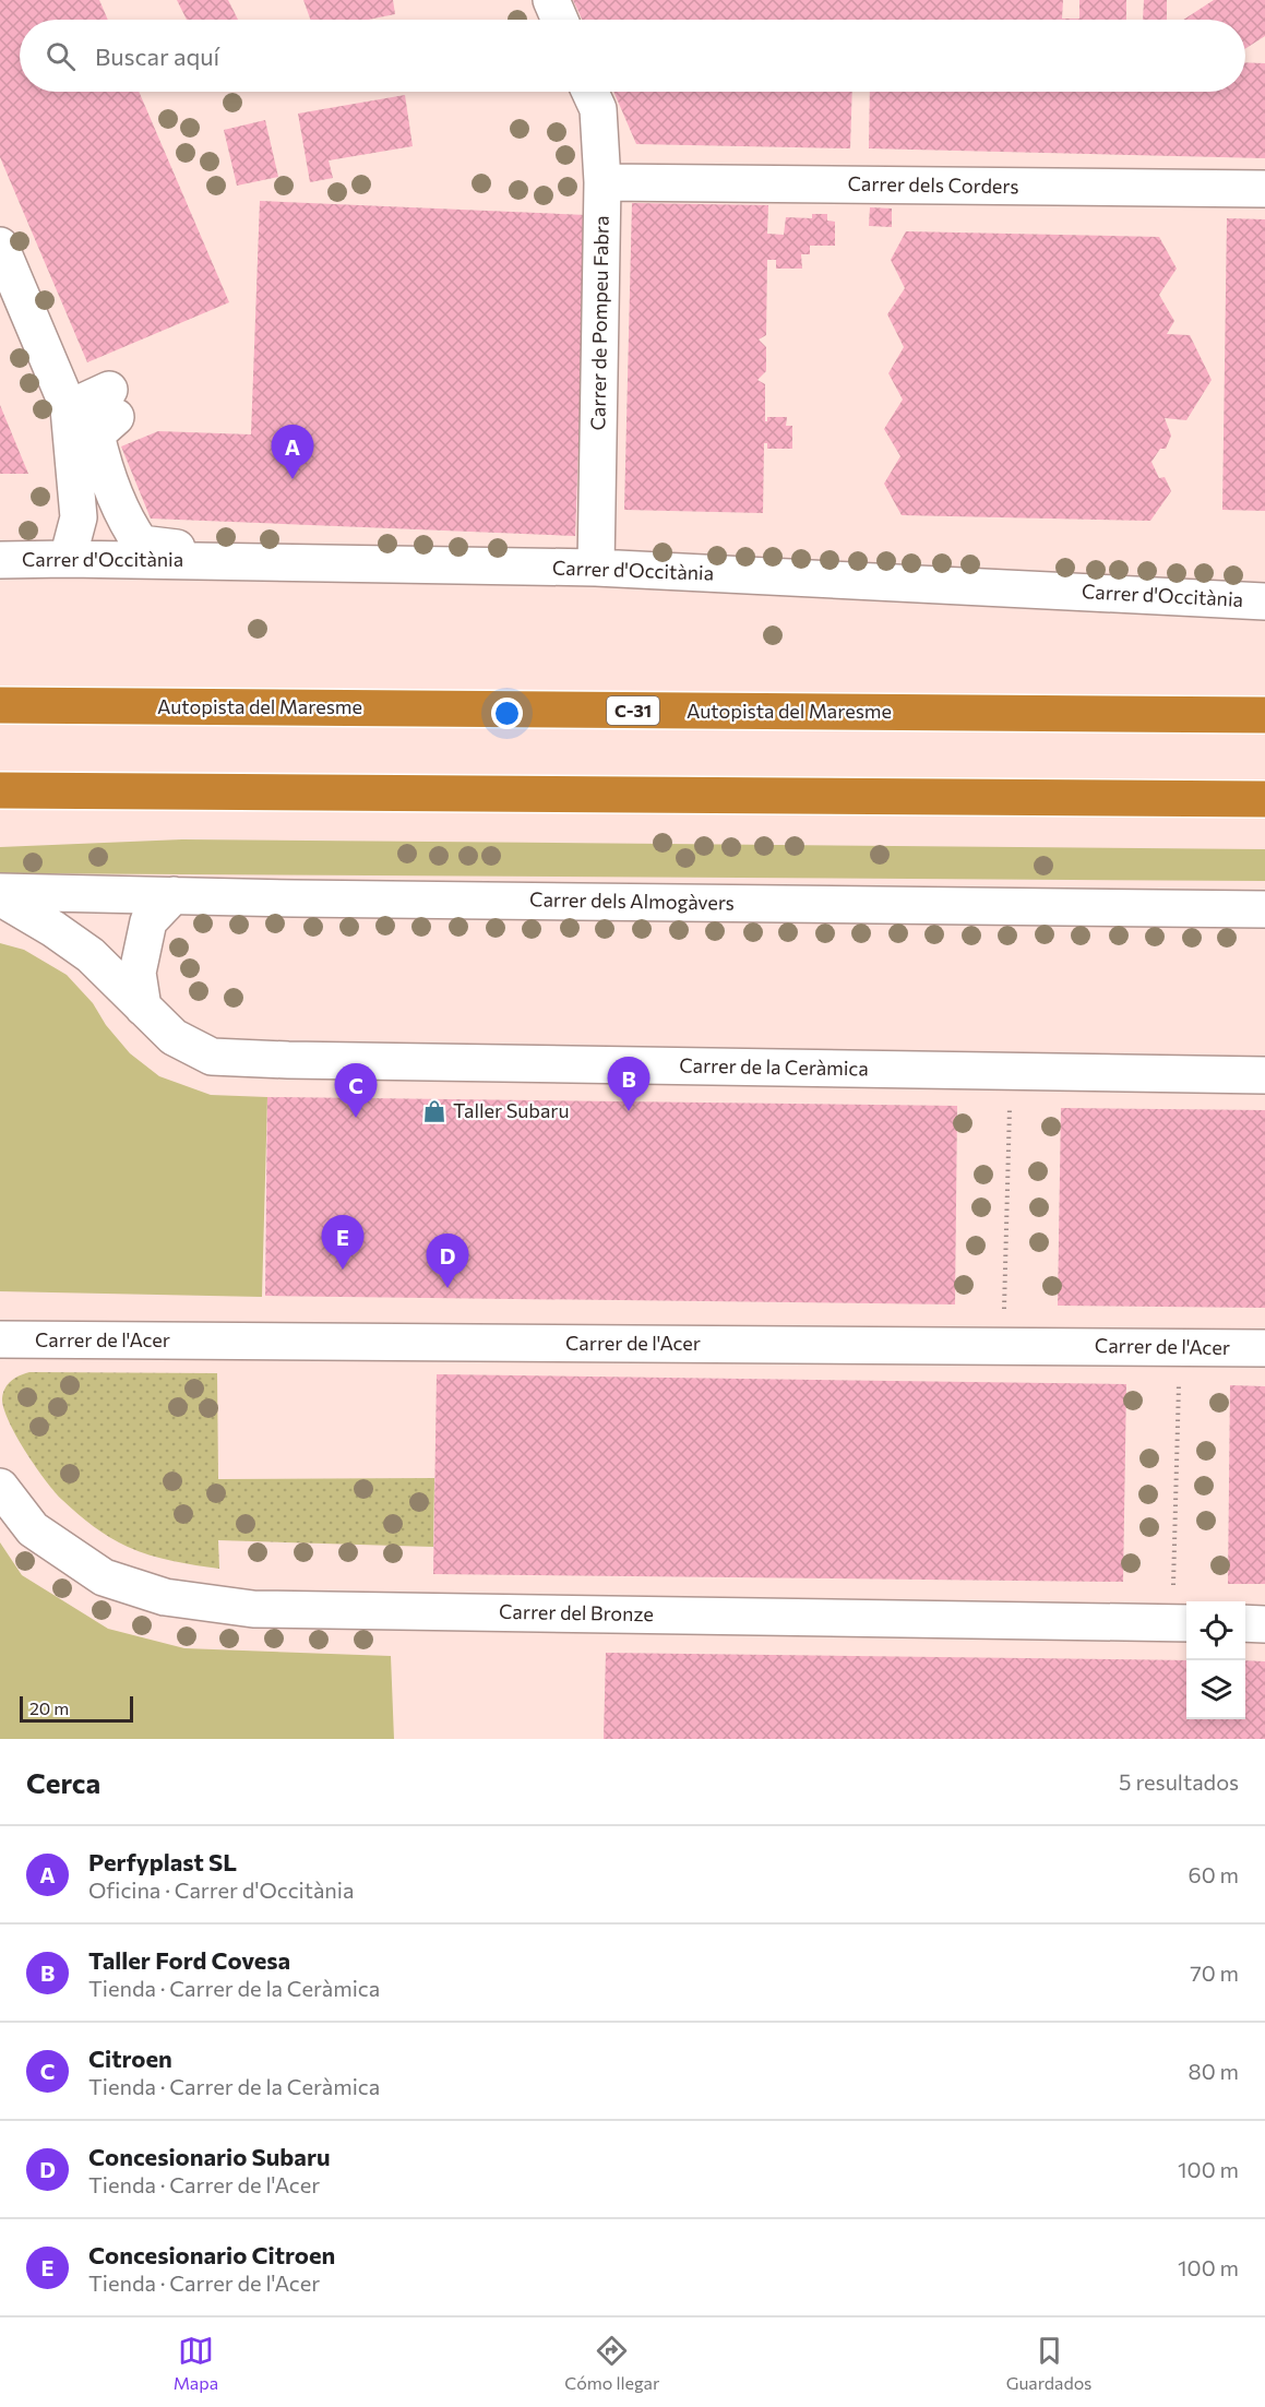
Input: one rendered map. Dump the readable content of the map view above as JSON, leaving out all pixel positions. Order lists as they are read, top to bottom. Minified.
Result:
{"streets":{"highway":["Autopista del Maresme","C-31"],"street":["Carrer dels Corders","Carrer de Pompeu Fabra","Carrer d'Occitània","Carrer dels Almogàvers","Carrer de la Ceràmica","Carrer de l'Acer","Carrer del Bronze"]},"crossings":[["Carrer dels Corders","Carrer de Pompeu Fabra"],["Carrer de Pompeu Fabra","Carrer d'Occitània"]],"places":{"shop":["Taller Subaru"]},"scale_bar":"20 m","page":{"search":"Buscar aquí","pins":["A","B","C","E","D"],"scale":"20 m","heading":["Cerca","5 resultados"],"list":[{"mark":"A","name":"Perfyplast SL","note":"Oficina · Carrer d'Occitània","value":"60 m"},{"mark":"B","name":"Taller Ford Covesa","note":"Tienda · Carrer de la Ceràmica","value":"70 m"},{"mark":"C","name":"Citroen","note":"Tienda · Carrer de la Ceràmica","value":"80 m"},{"mark":"D","name":"Concesionario Subaru","note":"Tienda · Carrer de l'Acer","value":"100 m"},{"mark":"E","name":"Concesionario Citroen","note":"Tienda · Carrer de l'Acer","value":"100 m"}],"nav":["Mapa","Cómo llegar","Guardados"]}}
